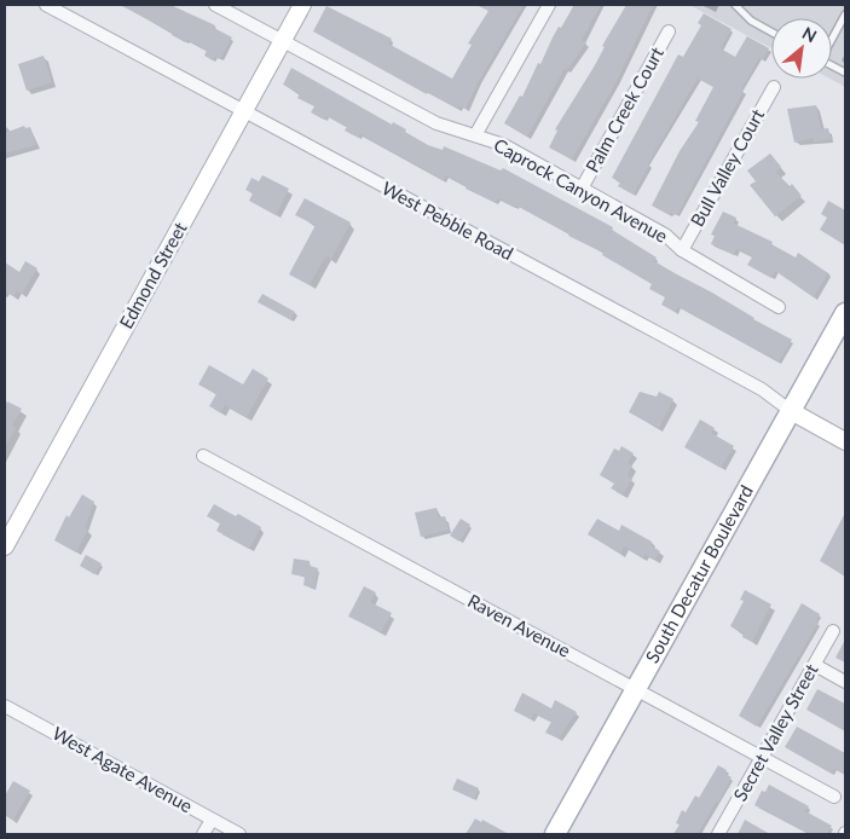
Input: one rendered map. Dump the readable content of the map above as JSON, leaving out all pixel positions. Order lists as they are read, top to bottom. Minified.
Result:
{"streets":{"main road":["South Decatur Boulevard"],"street":["Palm Creek Court","Bull Valley Court","Caprock Canyon Avenue","West Pebble Road","Edmond Street","Raven Avenue","Secret Valley Street","West Agate Avenue"]},"crossings":[["Palm Creek Court","Caprock Canyon Avenue"],["Bull Valley Court","Caprock Canyon Avenue"],["Caprock Canyon Avenue","Edmond Street"],["West Pebble Road","Edmond Street"],["West Pebble Road","South Decatur Boulevard"],["South Decatur Boulevard","Raven Avenue"],["Raven Avenue","Secret Valley Street"]],"north":"top right"}
